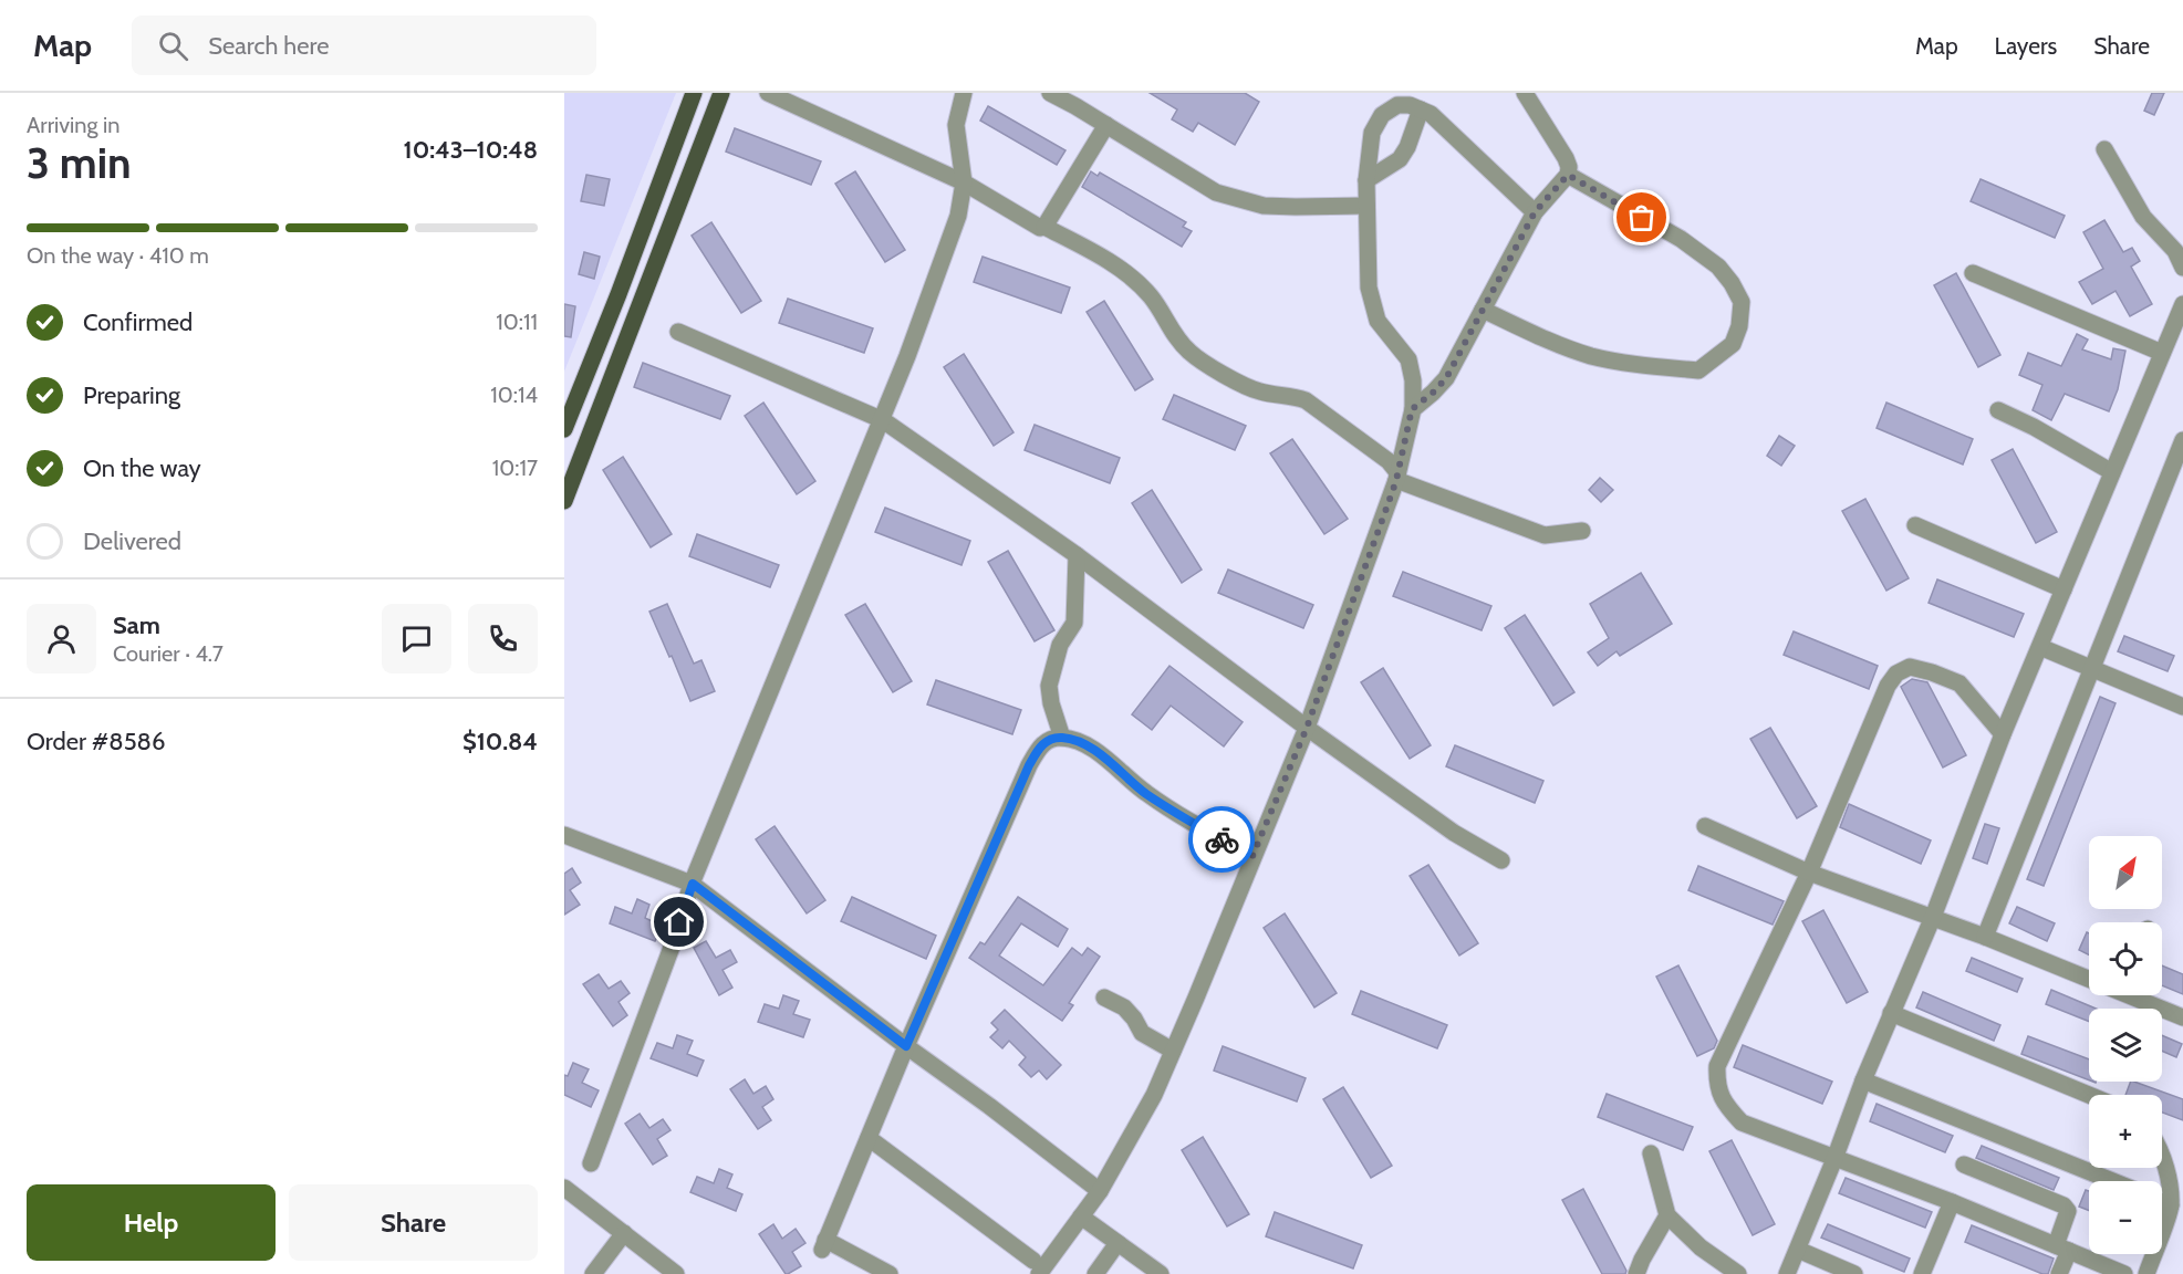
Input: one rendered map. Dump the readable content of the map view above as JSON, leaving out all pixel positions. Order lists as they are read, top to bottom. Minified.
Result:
{"north":"top right","page":{"header":"Map","search":"Search here","nav":["Map","Layers","Share"],"heading":["3 min","Arriving in","10:43–10:48"],"panel":["Sam","Courier · 4.7","Order #8586","$10.84"],"bar":"On the way · 410 m","list":[["Confirmed","10:11"],["Preparing","10:14"],["On the way","10:17"],"Delivered"],"map_buttons":["+","−"],"buttons":["Help","Share"]}}
